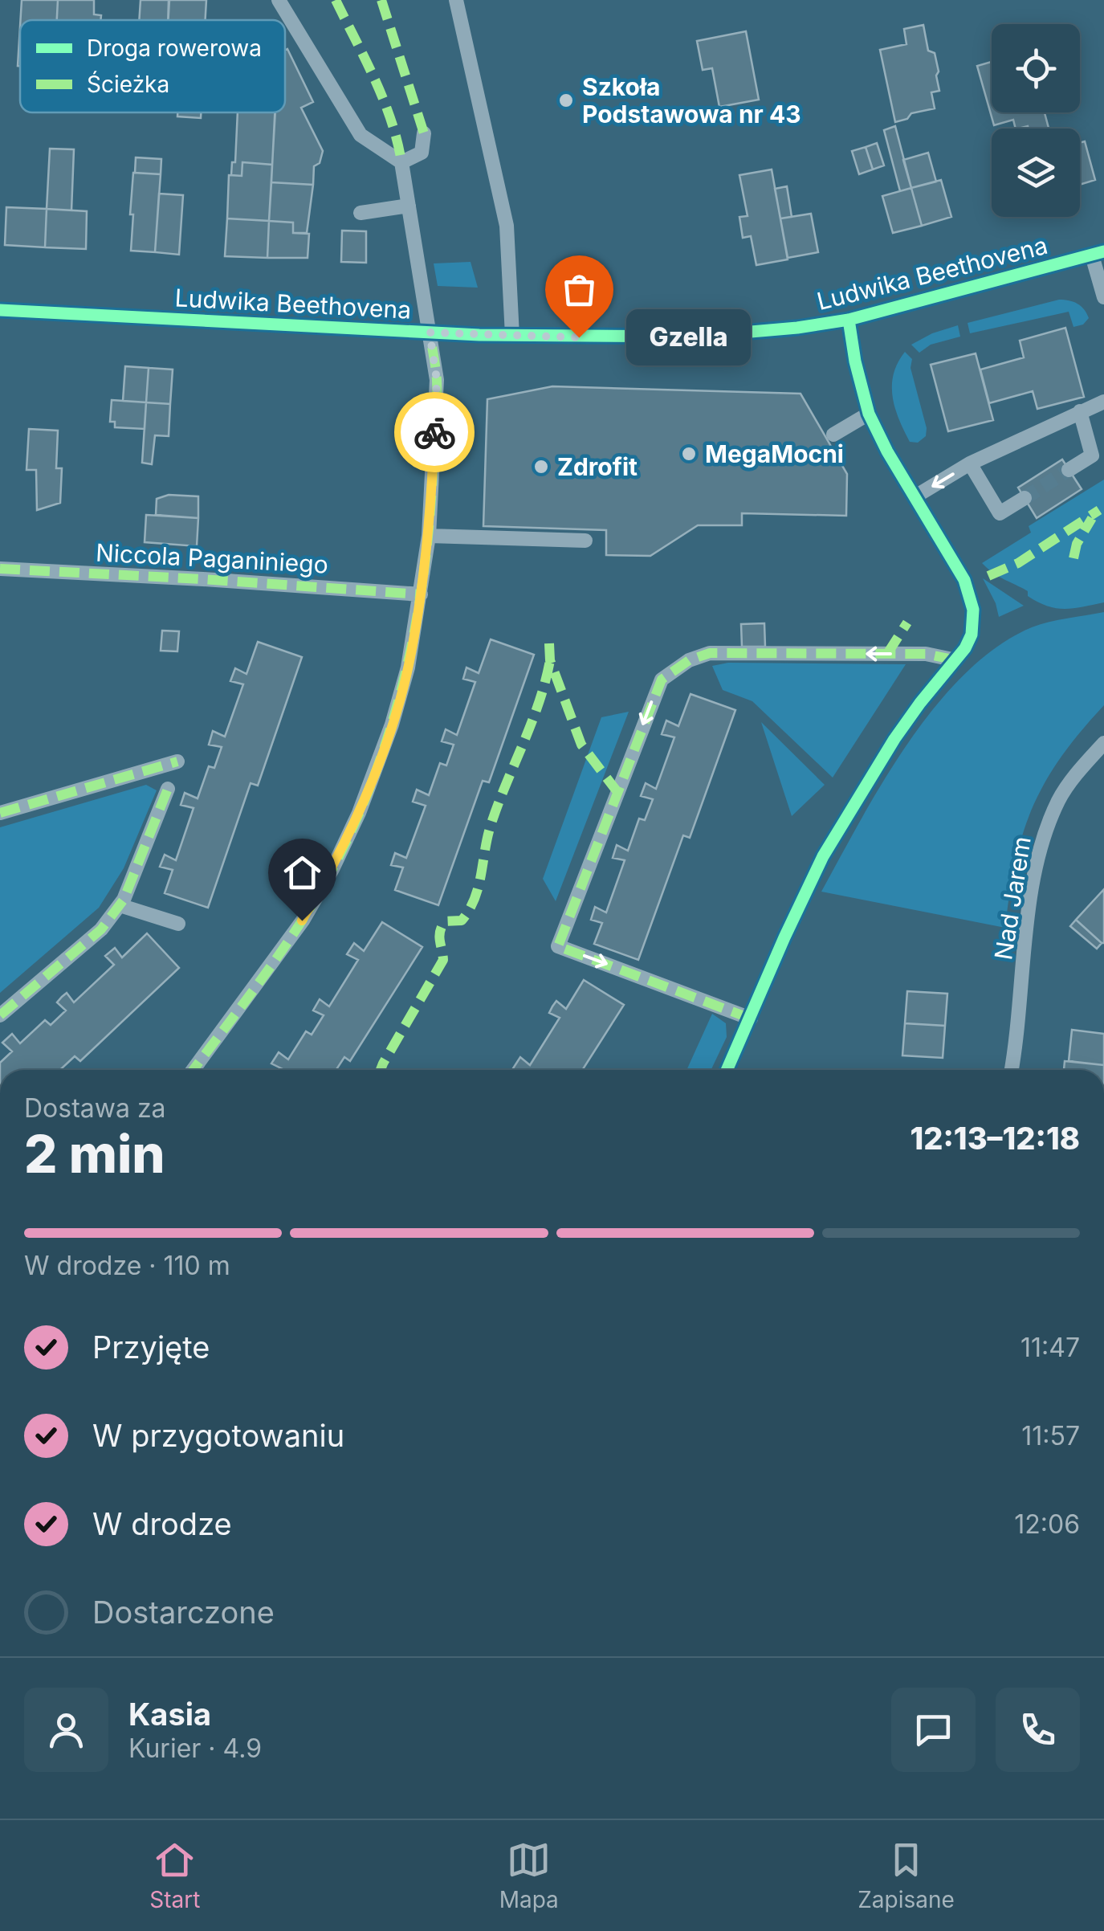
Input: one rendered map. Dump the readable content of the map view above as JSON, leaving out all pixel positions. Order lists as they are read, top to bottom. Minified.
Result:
{"streets":{"street":["Ludwika Beethovena","Niccola Paganiniego","Nad Jarem"]},"places":["Szkoła Podstawowa nr 43","Gzella","MegaMocni","Zdrofit"],"legend":["Droga rowerowa","Ścieżka"],"page":{"bubble":"Gzella","heading":["2 min","Dostawa za","12:13–12:18"],"panel":["Kasia","Kurier · 4.9"],"bar":"W drodze · 110 m","list":[["Przyjęte","11:47"],["W przygotowaniu","11:57"],["W drodze","12:06"],"Dostarczone"],"tabs":["Start","Mapa","Zapisane"]}}
